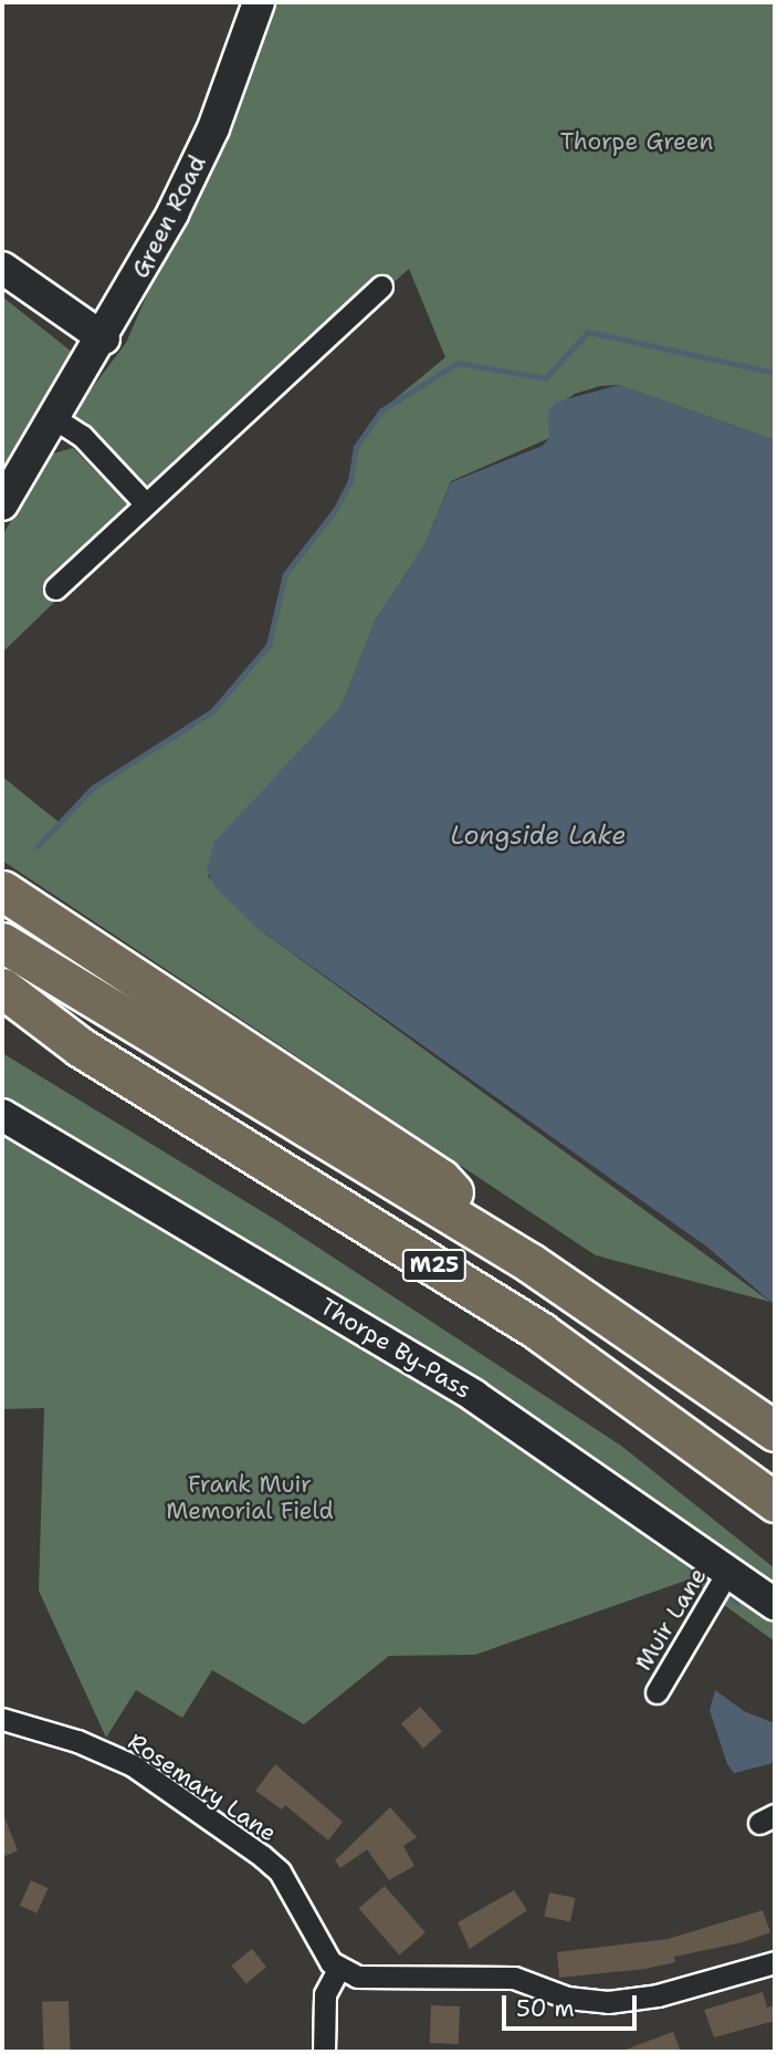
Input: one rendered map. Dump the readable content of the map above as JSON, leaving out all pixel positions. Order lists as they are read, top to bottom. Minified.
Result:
{"streets":{"highway":["M25"],"main road":["Green Road","Thorpe By-Pass"],"street":["Muir Lane","Rosemary Lane"]},"crossings":[["Thorpe By-Pass","Muir Lane"]],"water":["Longside Lake"],"parks":["Thorpe Green","Frank Muir Memorial Field"],"scale_bar":"50 m"}
